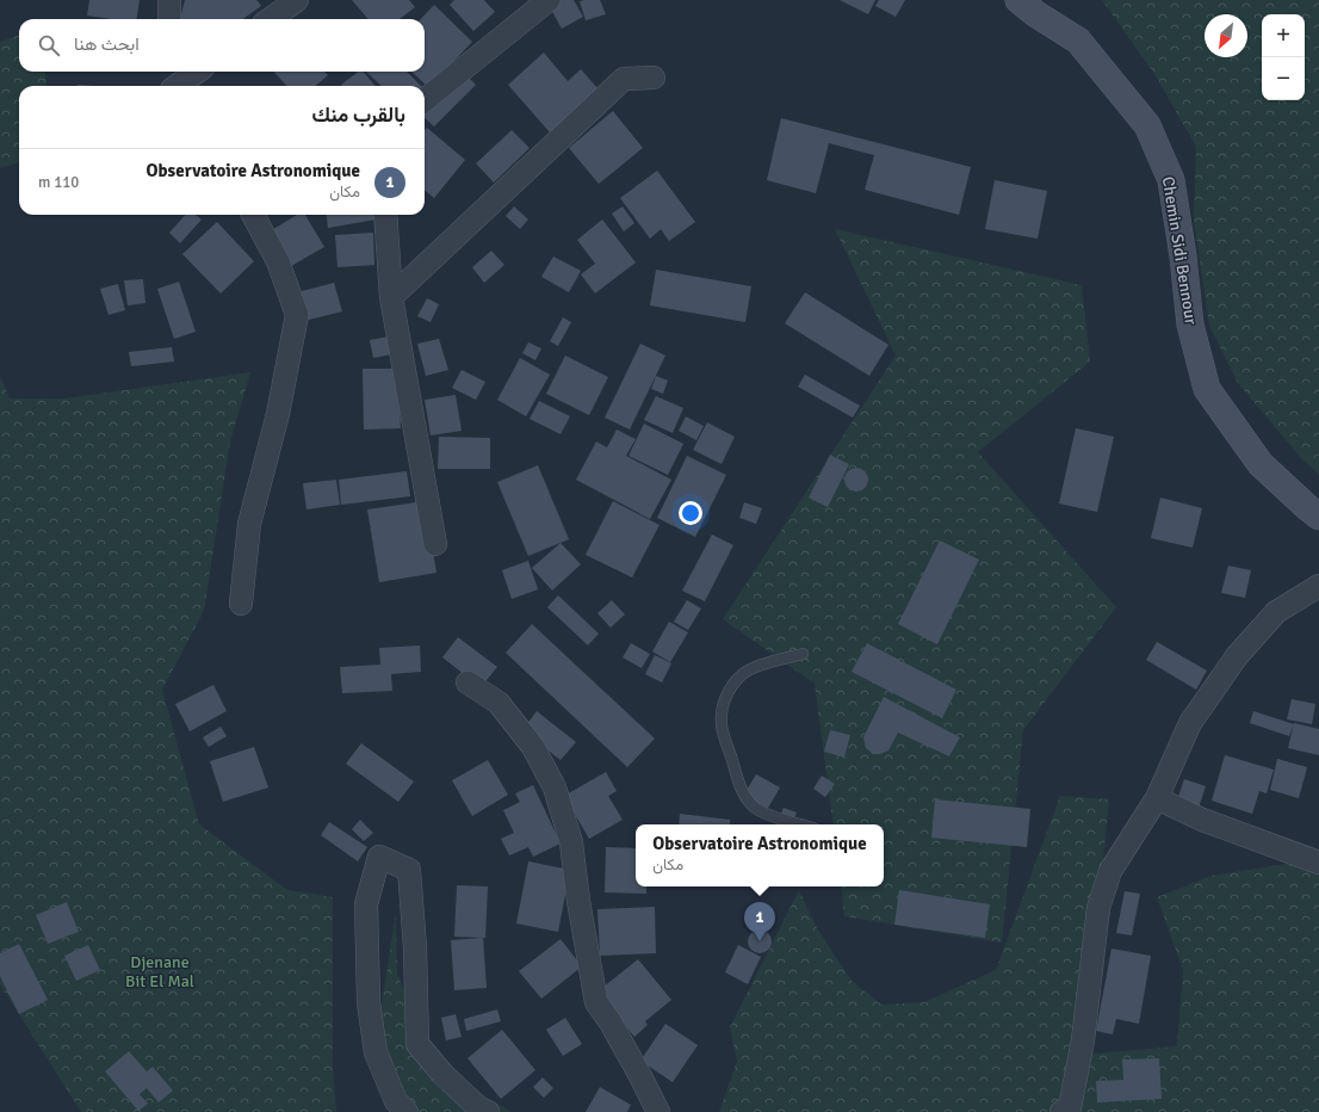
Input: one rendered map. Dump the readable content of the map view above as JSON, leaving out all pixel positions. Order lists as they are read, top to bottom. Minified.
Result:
{"streets":{"street":["Chemin Sidi Bennour"]},"parks":["Djenane Bit El Mal"],"north":"bottom left","page":{"map_buttons":["+","−"],"search":"ابحث هنا","heading":"بالقرب منك","list":[{"mark":"1","name":"Observatoire Astronomique","note":"مكان","value":"110 m"}],"popup":["Observatoire Astronomique","مكان"],"pins":"1"}}
